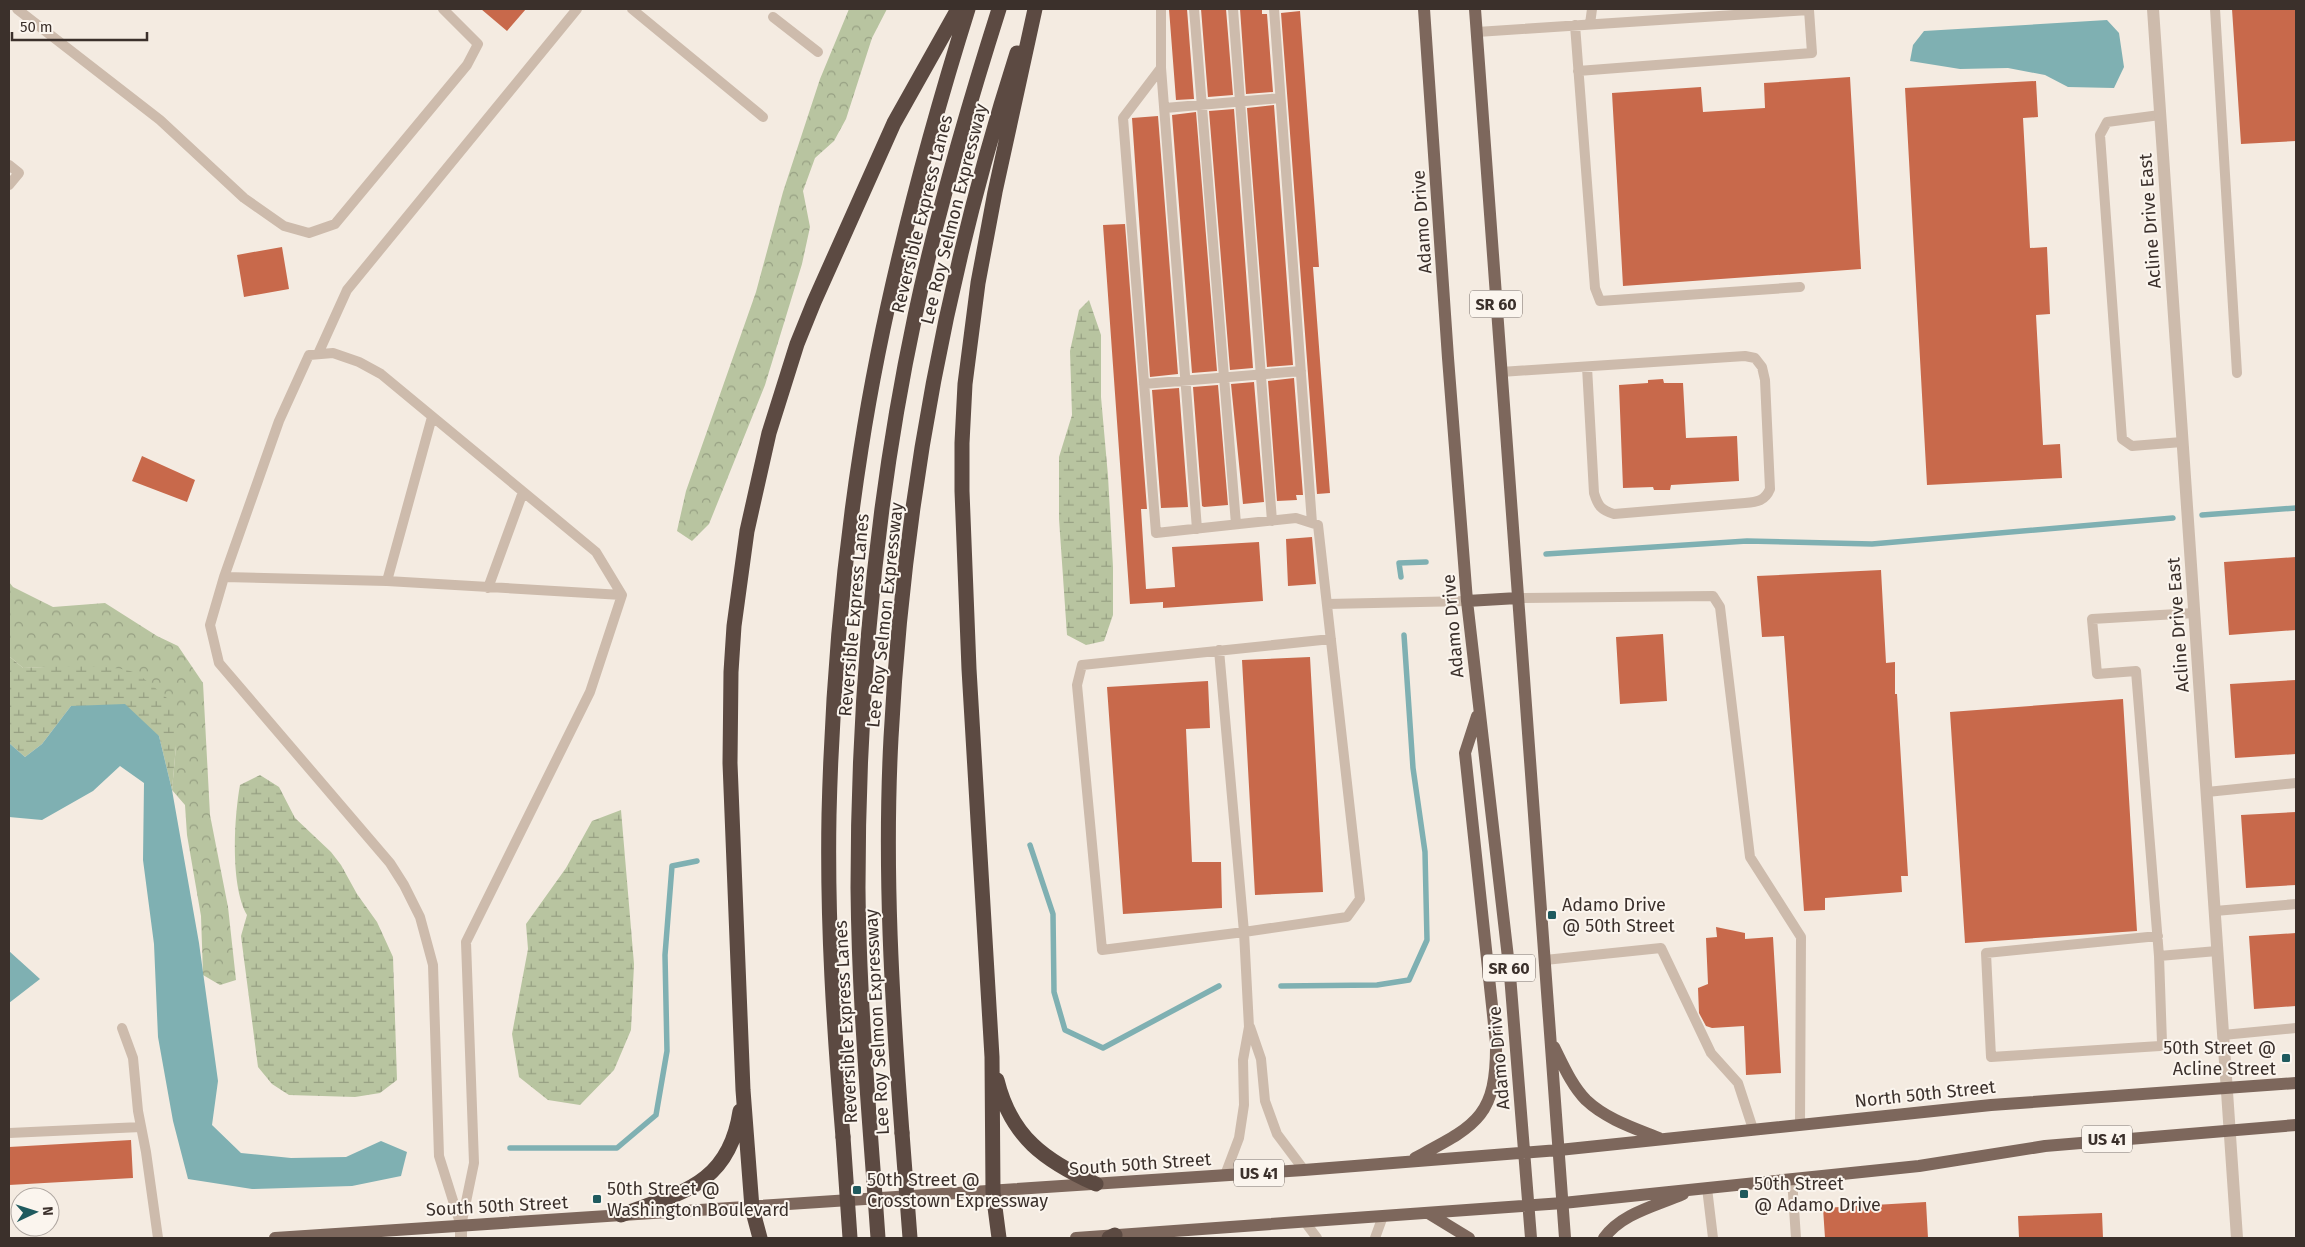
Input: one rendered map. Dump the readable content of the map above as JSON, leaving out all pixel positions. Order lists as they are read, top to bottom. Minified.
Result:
{"streets":{"highway":["Reversible Express Lanes","Lee Roy Selmon Expressway"],"main road":["Adamo Drive","SR 60","North 50th Street","US 41","South 50th Street"],"street":["Acline Drive East"]},"crossings":[["Acline Drive East","North 50th Street"],["Acline Drive East","US 41"],["Adamo Drive","US 41"],["Adamo Drive","South 50th Street"],["SR 60","North 50th Street"],["SR 60","US 41"],["SR 60","South 50th Street"],["North 50th Street","South 50th Street"]],"places":{"transit":["Adamo Drive @ 50th Street","50th Street @ Acline Street","50th Street @ Crosstown Expressway","50th Street @ Adamo Drive","50th Street @ Washington Boulevard"]},"scale_bar":"50 m","north":"right"}
